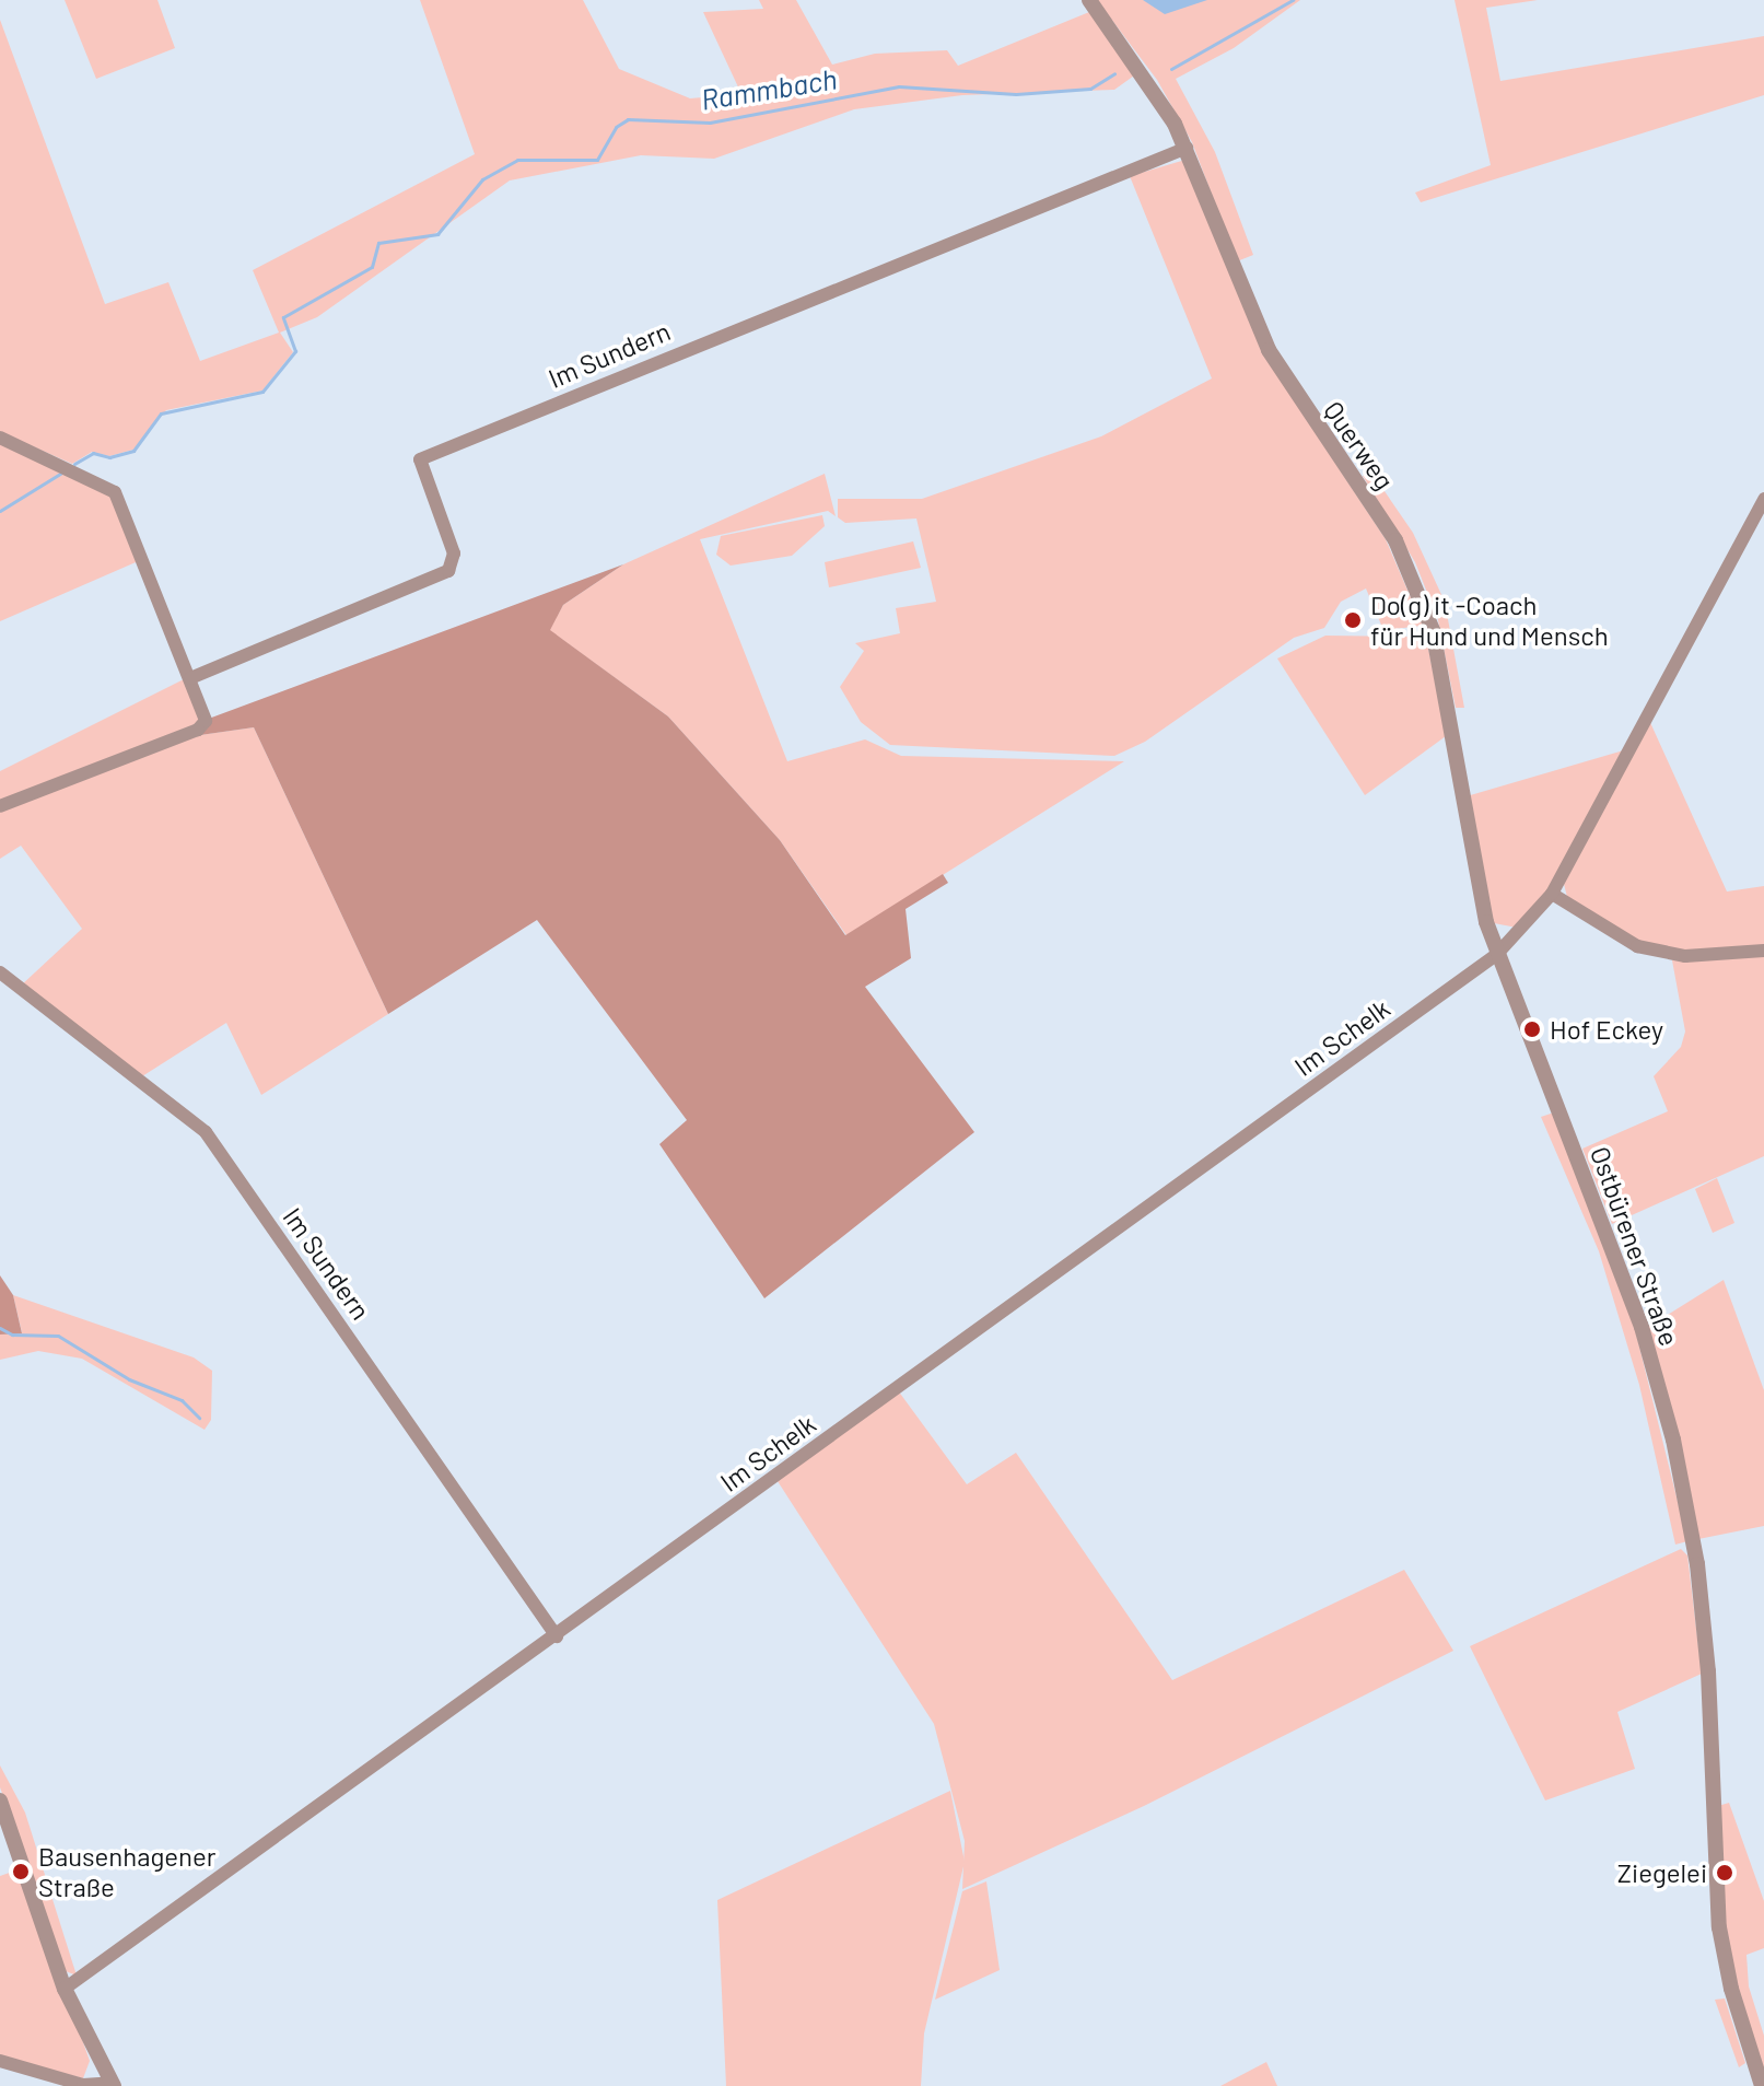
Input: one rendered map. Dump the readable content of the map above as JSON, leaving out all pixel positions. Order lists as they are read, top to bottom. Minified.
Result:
{"streets":{"street":["Im Sundern","Querweg","Im Schelk","Ostbürener Straße"]},"crossings":[["Im Sundern","Querweg"],["Im Sundern","Im Schelk"],["Querweg","Im Schelk"],["Querweg","Ostbürener Straße"],["Im Schelk","Ostbürener Straße"]],"water":["Rammbach"],"places":["Do(g) it -Coach für Hund und Mensch","Hof Eckey","Bausenhagener Straße","Ziegelei"]}
